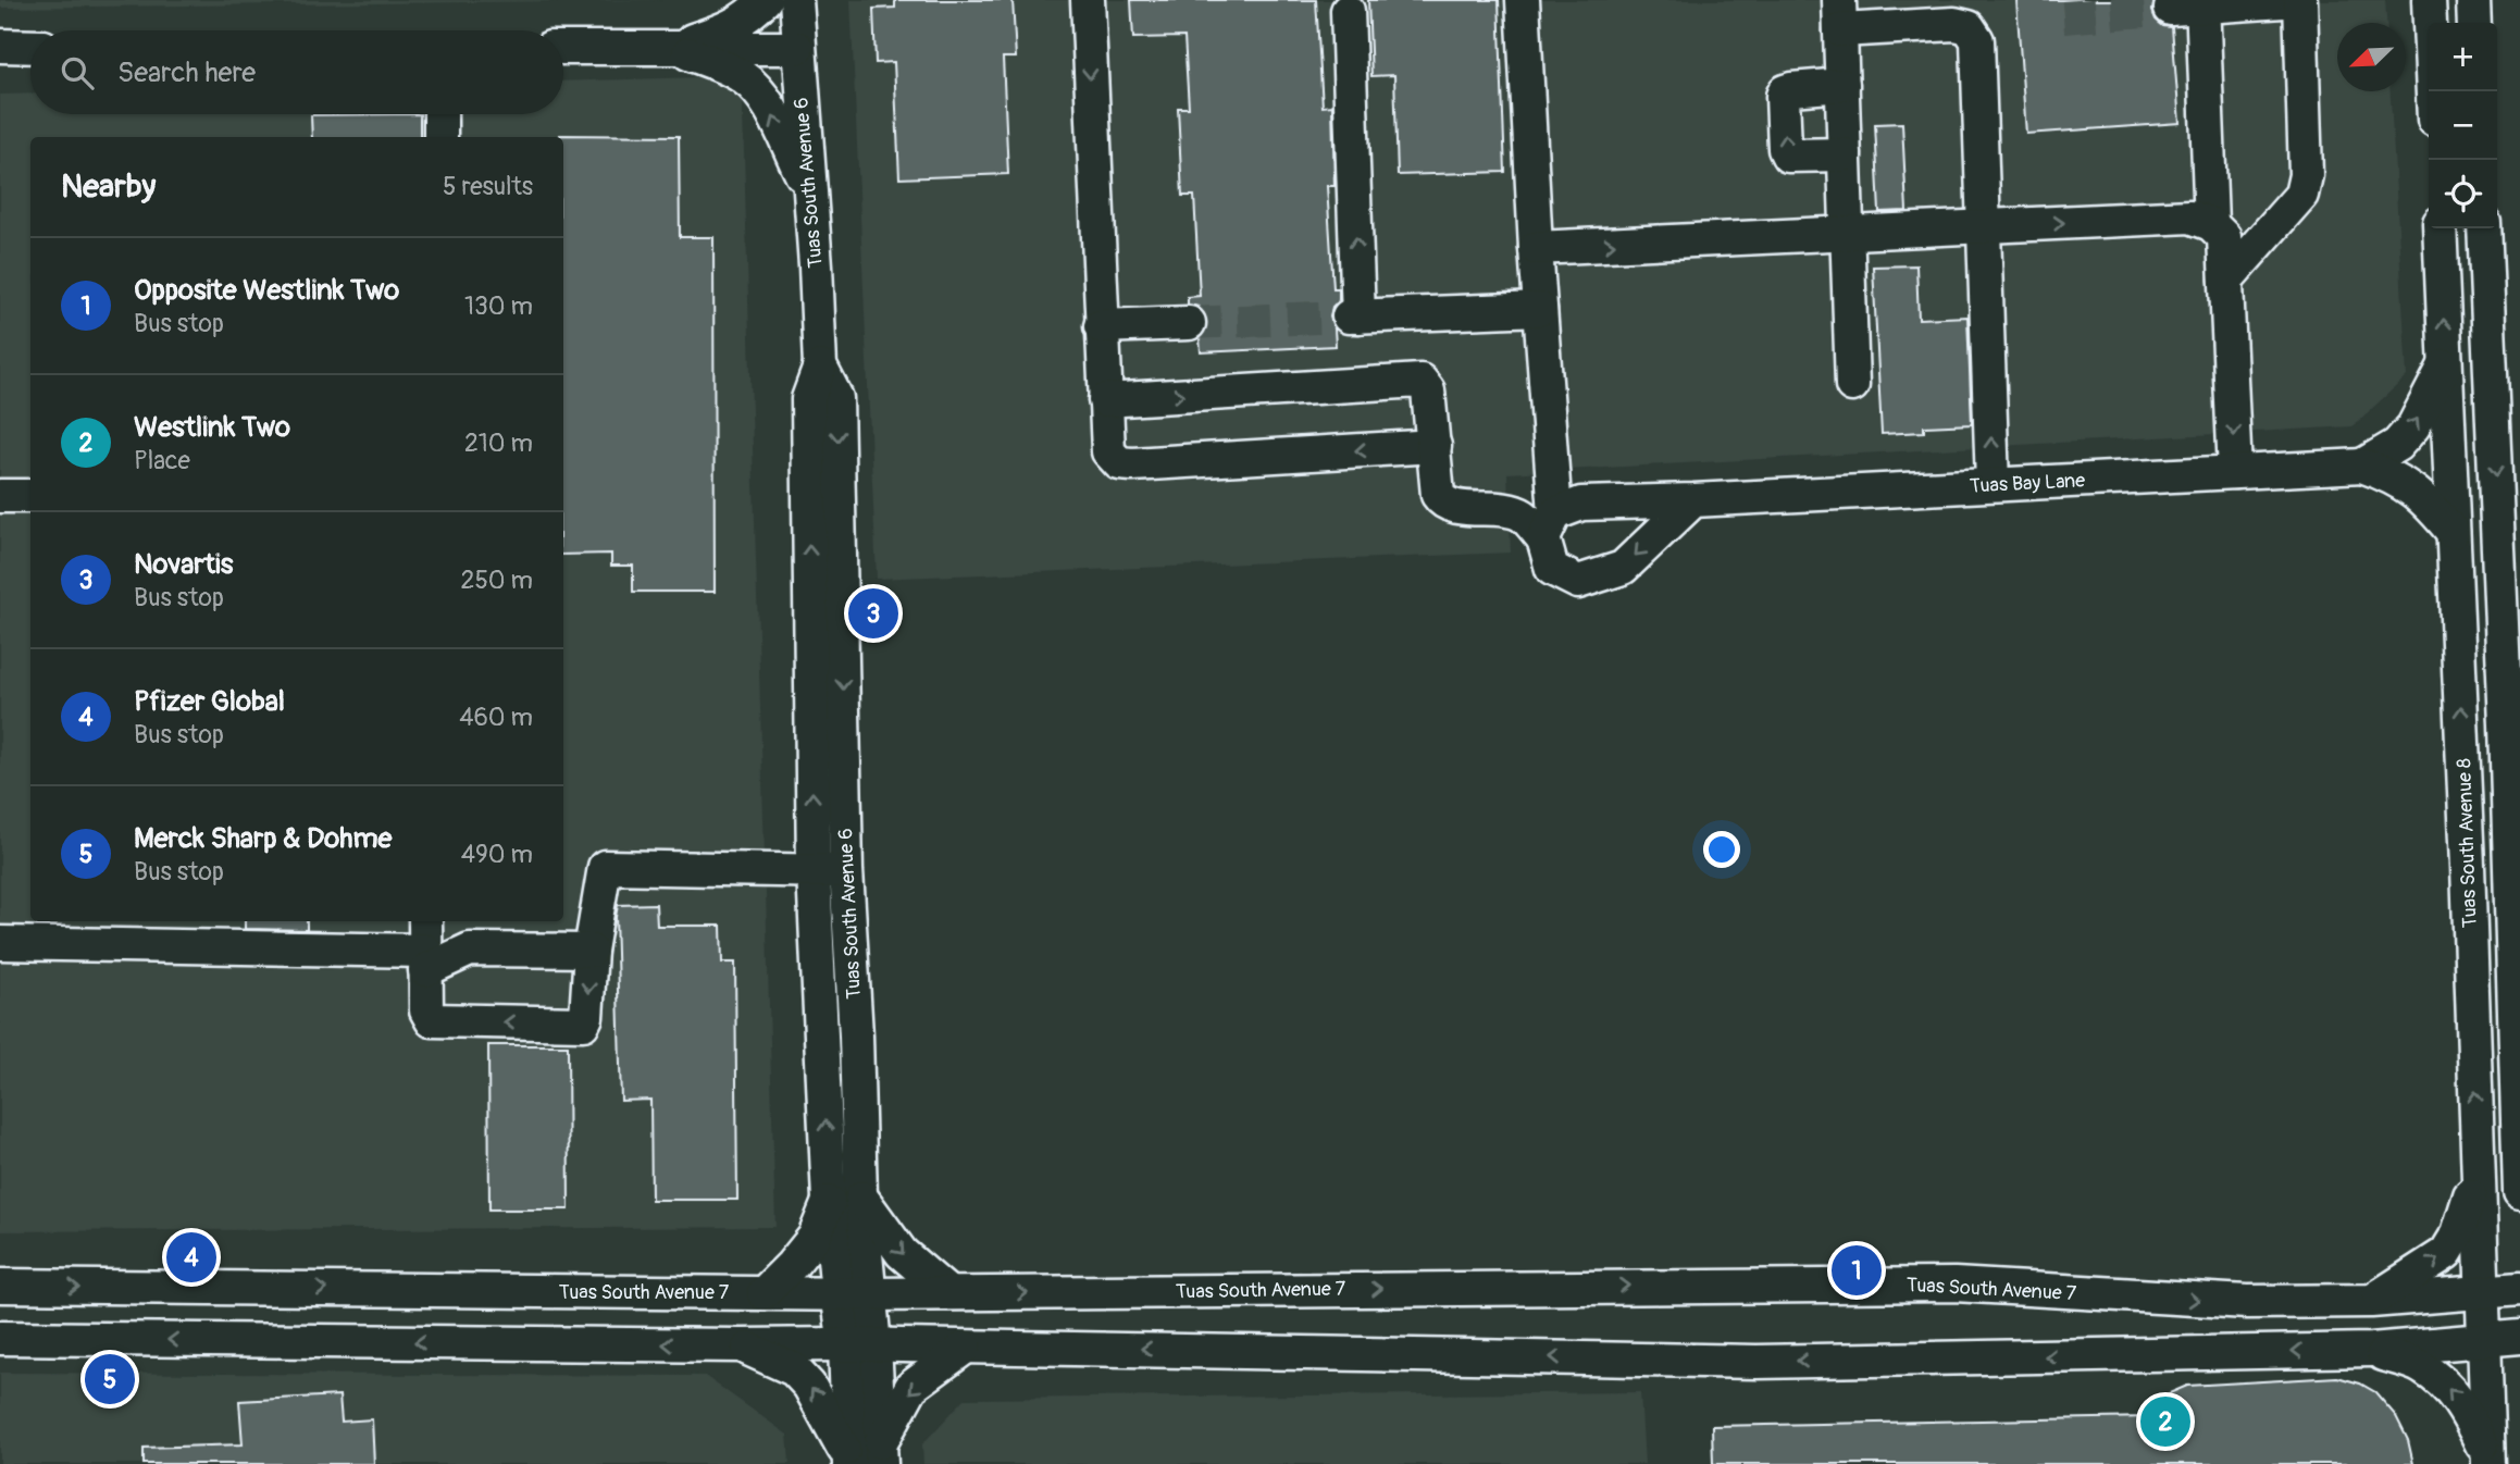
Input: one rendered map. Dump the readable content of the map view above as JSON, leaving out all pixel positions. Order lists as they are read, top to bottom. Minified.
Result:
{"streets":{"street":["Tuas South Avenue 6","Tuas Bay Lane","Tuas South Avenue 8","Tuas South Avenue 7"]},"crossings":[["Tuas South Avenue 6","Tuas South Avenue 7"],["Tuas Bay Lane","Tuas South Avenue 8"],["Tuas South Avenue 8","Tuas South Avenue 7"]],"north":"bottom left","page":{"map_buttons":["+","−"],"search":"Search here","heading":["Nearby","5 results"],"list":[{"mark":"1","name":"Opposite Westlink Two","note":"Bus stop","value":"130 m"},{"mark":"2","name":"Westlink Two","note":"Place","value":"210 m"},{"mark":"3","name":"Novartis","note":"Bus stop","value":"250 m"},{"mark":"4","name":"Pfizer Global","note":"Bus stop","value":"460 m"},{"mark":"5","name":"Merck Sharp & Dohme","note":"Bus stop","value":"490 m"}],"pins":["3","4","1","5","2"]}}
